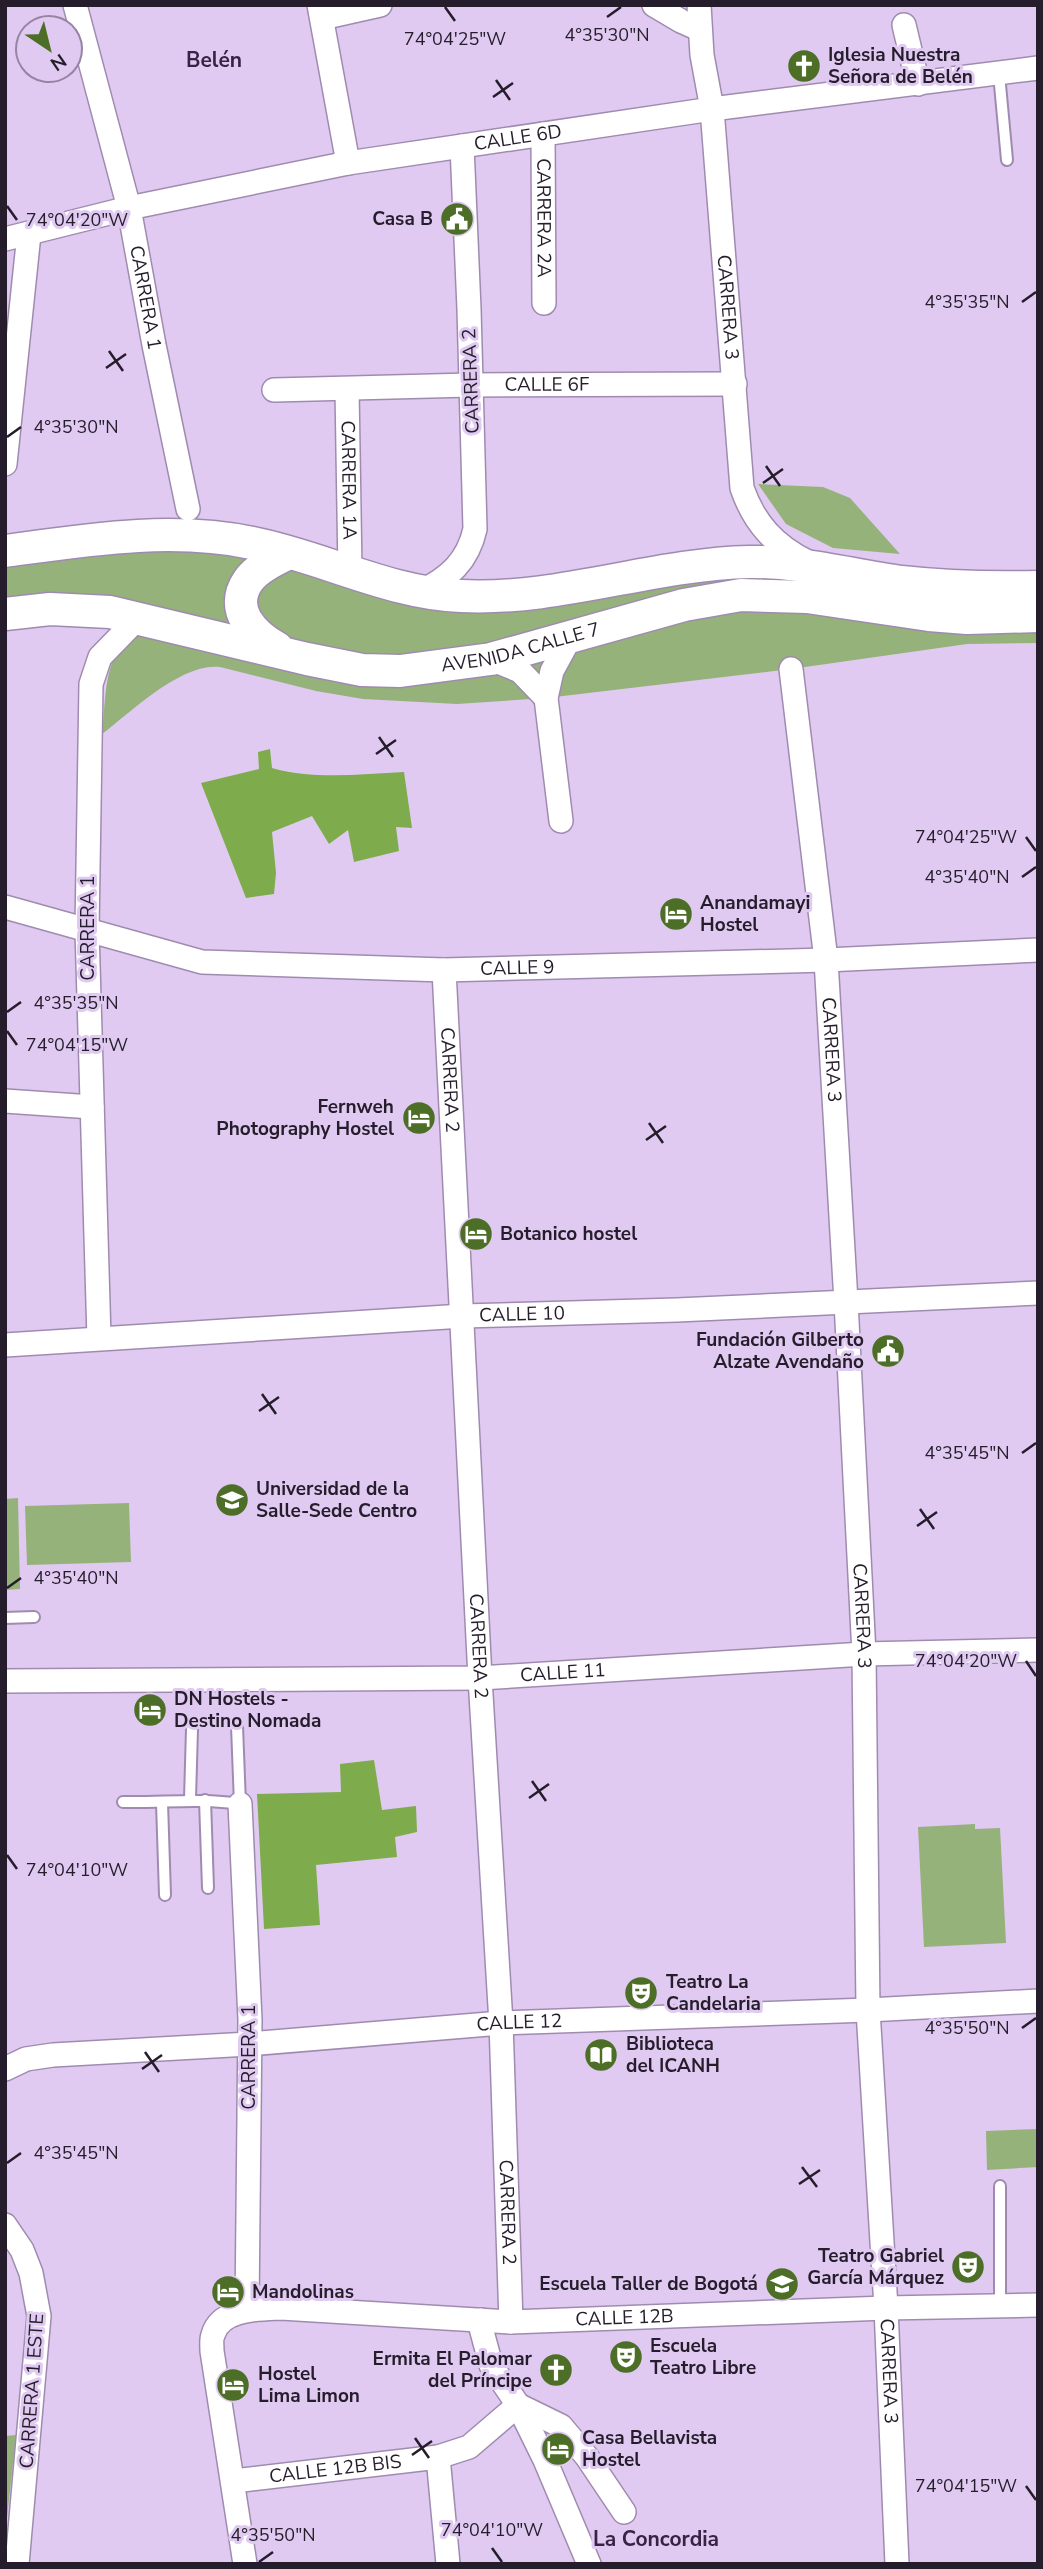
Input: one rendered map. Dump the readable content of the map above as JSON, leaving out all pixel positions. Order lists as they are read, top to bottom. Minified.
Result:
{"streets":{"street":["CALLE 6D","CARRERA 2A","CARRERA 1","CARRERA 3","CARRERA 2","CALLE 6F","CARRERA 1A","AVENIDA CALLE 7","CALLE 9","CALLE 10","CALLE 11","CALLE 12","CALLE 12B","CARRERA 1 ESTE","CALLE 12B BIS"]},"crossings":[["CALLE 6D","CARRERA 2A"],["CALLE 6D","CARRERA 1"],["CALLE 6D","CARRERA 3"],["CALLE 6D","CARRERA 2"],["CARRERA 1","AVENIDA CALLE 7"],["CARRERA 1","CALLE 9"],["CARRERA 1","CALLE 10"],["CARRERA 1","CALLE 12"],["CARRERA 1","CALLE 12B"],["CARRERA 3","CALLE 6F"],["CARRERA 3","CALLE 9"],["CARRERA 3","CALLE 10"],["CARRERA 3","CALLE 11"],["CARRERA 3","CALLE 12"],["CARRERA 3","CALLE 12B"],["CARRERA 2","CALLE 6F"],["CARRERA 2","CALLE 9"],["CARRERA 2","CALLE 10"],["CARRERA 2","CALLE 11"],["CARRERA 2","CALLE 12"],["CARRERA 2","CALLE 12B"],["CALLE 6F","CARRERA 1A"],["CALLE 12B","CALLE 12B BIS"]],"districts":["Belén","La Concordia"],"places":{"church":["Iglesia Nuestra Señora de Belén","Ermita El Palomar del Príncipe"],"public building":["Casa B","Fundación Gilberto Alzate Avendaño"],"hotel":["Anandamayi Hostel","Fernweh Photography Hostel","Botanico hostel","DN Hostels - Destino Nomada","Mandolinas","Hostel Lima Limon","Casa Bellavista Hostel"],"school or university":["Universidad de la Salle-Sede Centro","Escuela Taller de Bogotá"],"theatre":["Teatro La Candelaria","Teatro Gabriel García Márquez","Escuela Teatro Libre"],"library":["Biblioteca del ICANH"]},"north":"bottom right","coordinates":["4°35'30\"N","74°04'25\"W","74°04'20\"W","4°35'35\"N","4°35'40\"N","74°04'15\"W","4°35'45\"N","74°04'10\"W","4°35'50\"N"]}
